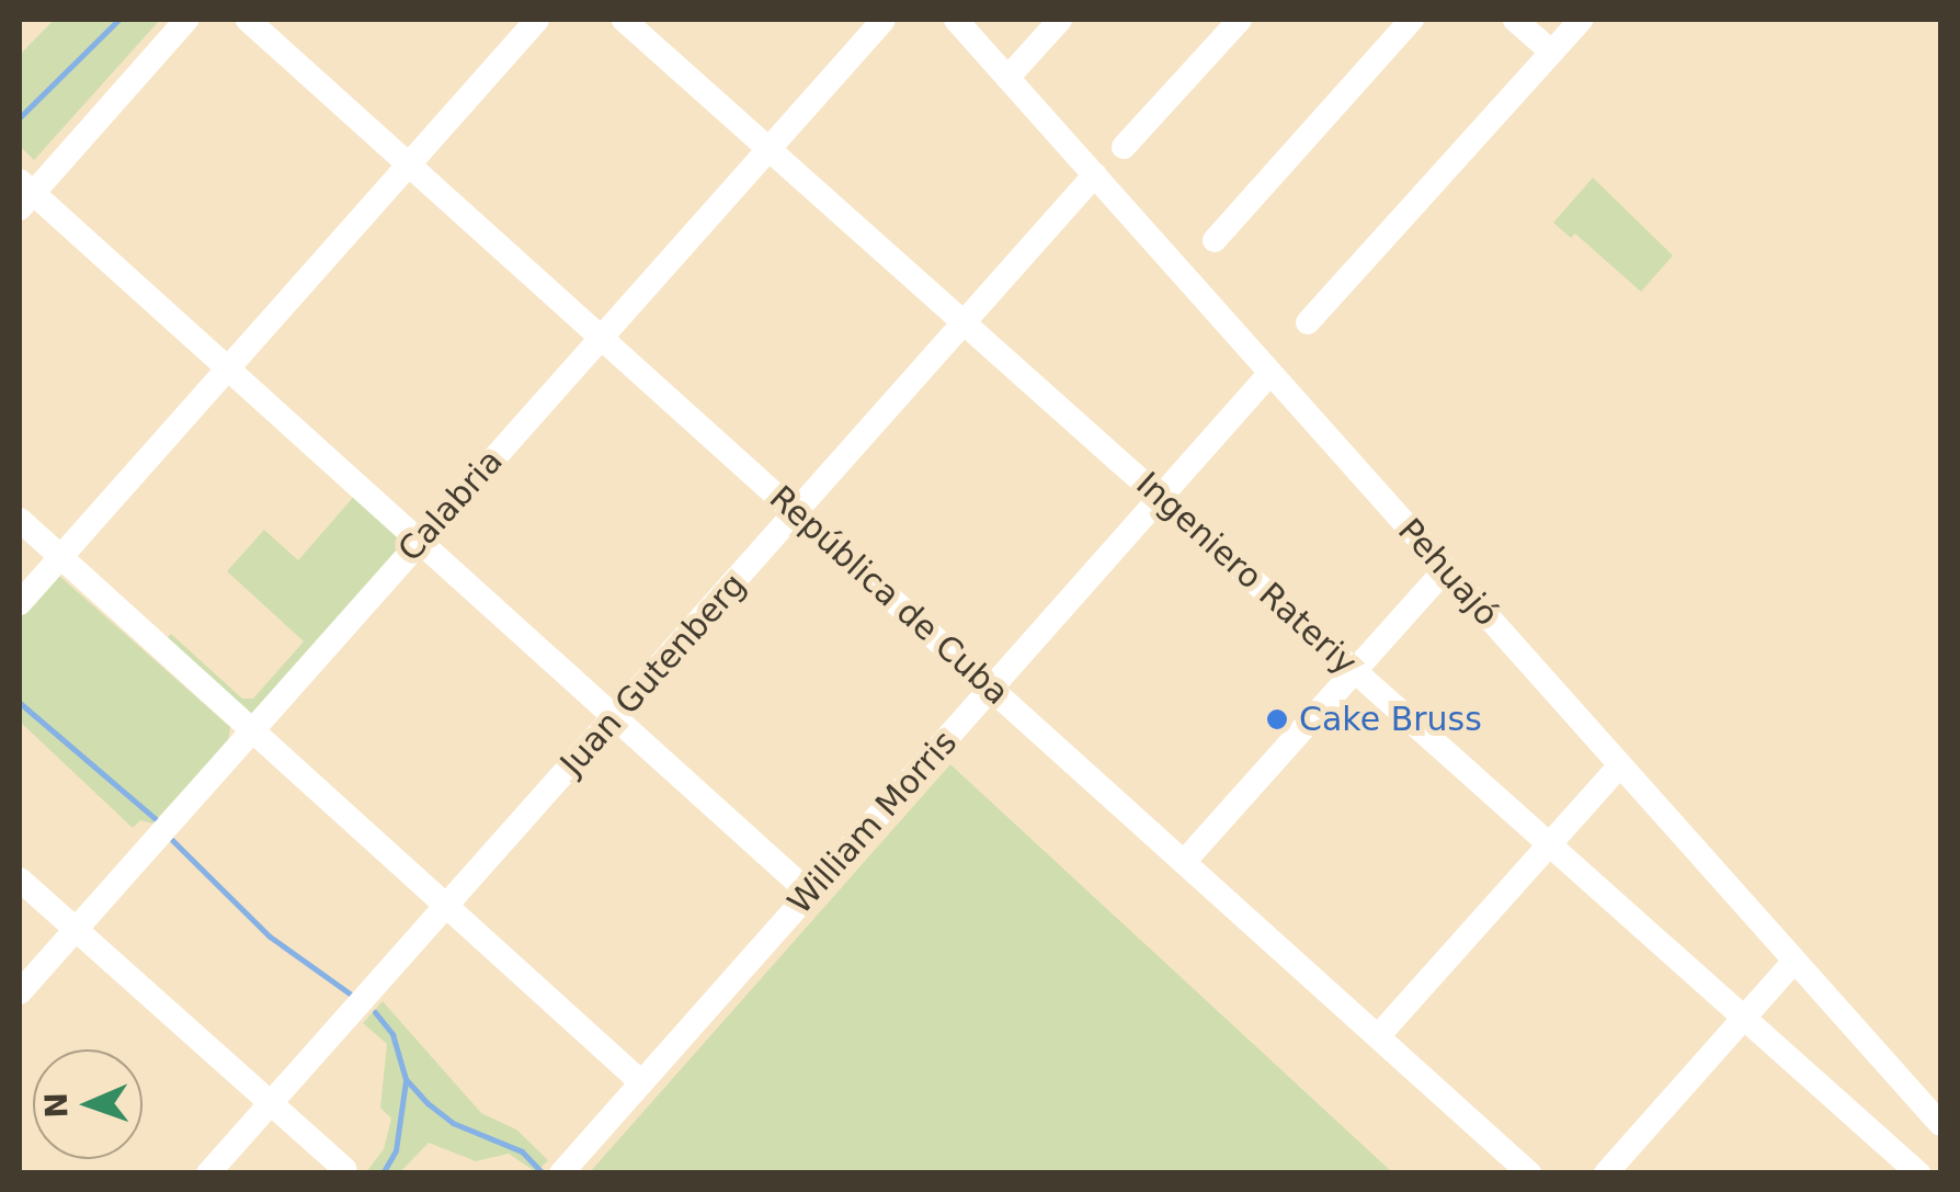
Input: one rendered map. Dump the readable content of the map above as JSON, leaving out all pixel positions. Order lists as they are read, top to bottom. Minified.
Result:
{"streets":{"street":["Calabria","Pehuajó","Ingeniero Rateriy","República de Cuba","Juan Gutenberg","William Morris"]},"crossings":[["Calabria","Ingeniero Rateriy"],["Calabria","República de Cuba"],["Pehuajó","Juan Gutenberg"],["Pehuajó","William Morris"],["Ingeniero Rateriy","Juan Gutenberg"],["Ingeniero Rateriy","William Morris"],["República de Cuba","Juan Gutenberg"],["República de Cuba","William Morris"]],"places":["Cake Bruss"],"north":"left"}
